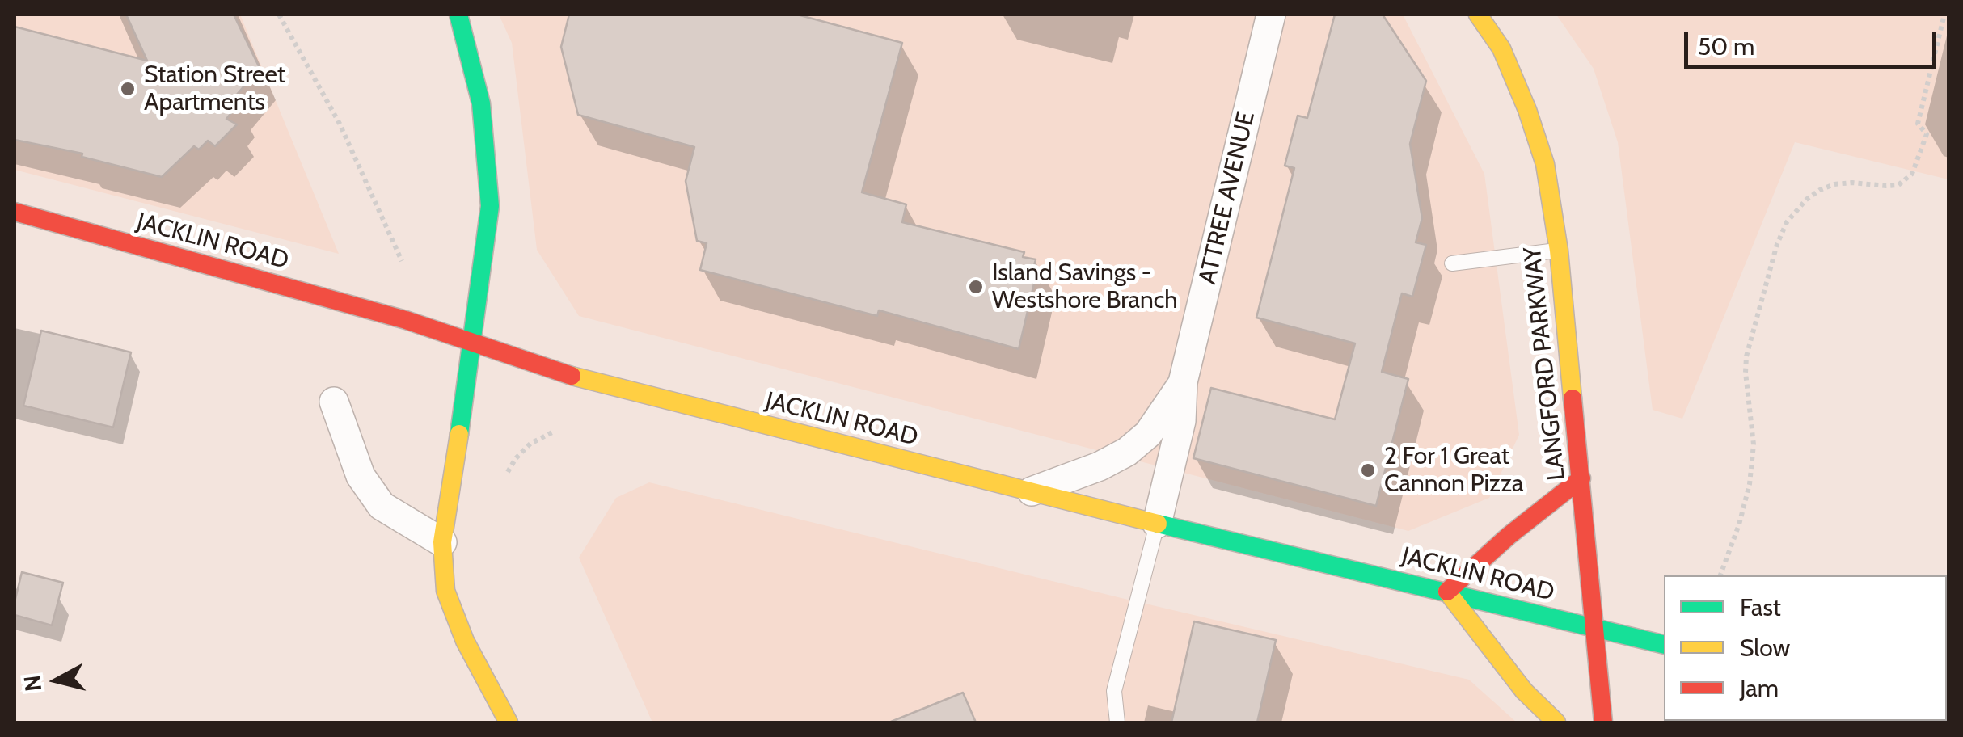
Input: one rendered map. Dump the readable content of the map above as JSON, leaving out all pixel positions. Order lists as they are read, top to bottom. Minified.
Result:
{"streets":{"main road":["JACKLIN ROAD","LANGFORD PARKWAY"],"street":["ATTREE AVENUE"]},"crossings":[["ATTREE AVENUE","JACKLIN ROAD"],["JACKLIN ROAD","LANGFORD PARKWAY"]],"places":["Station Street Apartments","Island Savings - Westshore Branch","2 For 1 Great Cannon Pizza"],"legend":["Fast","Slow","Jam"],"scale_bar":"50 m","north":"left"}
